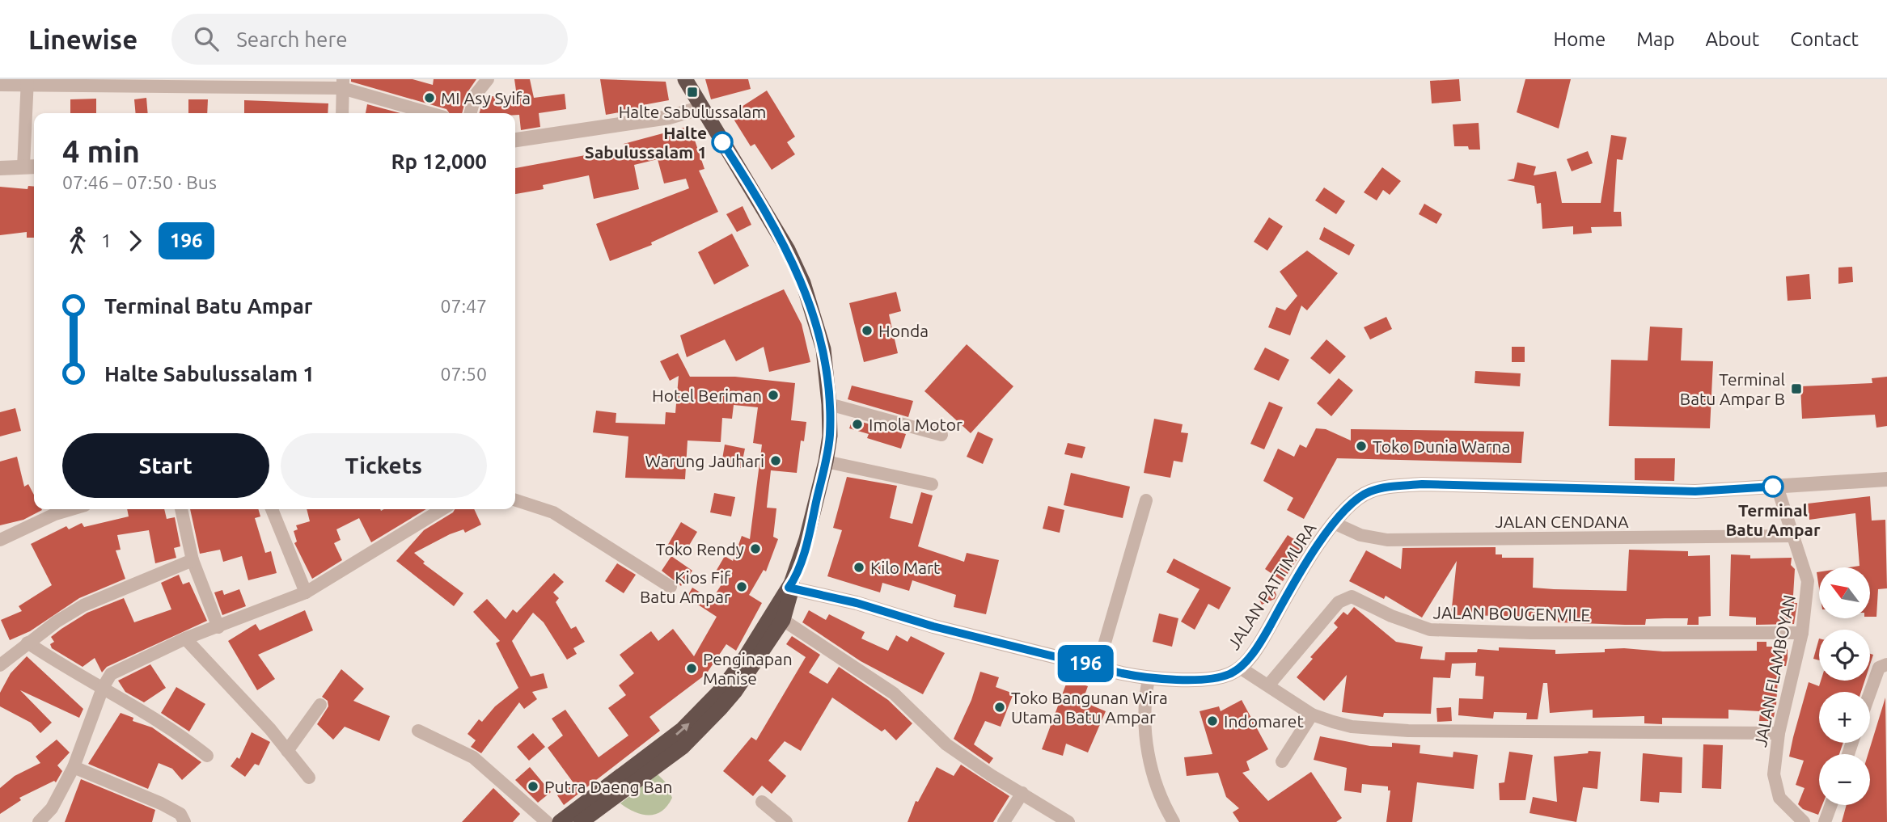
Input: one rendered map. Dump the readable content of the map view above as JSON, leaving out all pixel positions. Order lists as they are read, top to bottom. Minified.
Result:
{"streets":{"street":["JALAN CENDANA","JALAN PATTIMURA","JALAN BOUGENVILE","JALAN FLAMBOYAN"]},"crossings":[["JALAN CENDANA","JALAN PATTIMURA"],["JALAN CENDANA","JALAN FLAMBOYAN"],["JALAN PATTIMURA","JALAN FLAMBOYAN"],["JALAN BOUGENVILE","JALAN FLAMBOYAN"]],"places":{"transit":["Halte Sabulussalam","Terminal Batu Ampar B"],"other":["MI Asy Syifa","Halte Sabulussalam 1","Honda","Hotel Beriman","Imola Motor","Toko Dunia Warna","Warung Jauhari","Terminal Batu Ampar","Toko Rendy","Kilo Mart","Kios Fif Batu Ampar","Penginapan Manise","Toko Bangunan Wira Utama Batu Ampar","Indomaret","Putra Daeng Ban"]},"lines":["bus line 196"],"north":"top left","page":{"header":"Linewise","search":"Search here","nav":["Home","Map","About","Contact"],"on_map":"196","heading":["4 min","07:46 – 07:50 · Bus","Rp 12,000"],"legs":["1","196"],"list":[{"name":"Terminal Batu Ampar","value":"07:47"},{"name":"Halte Sabulussalam 1","value":"07:50"}],"buttons":["Start","Tickets"],"map_buttons":["+","−"]}}
